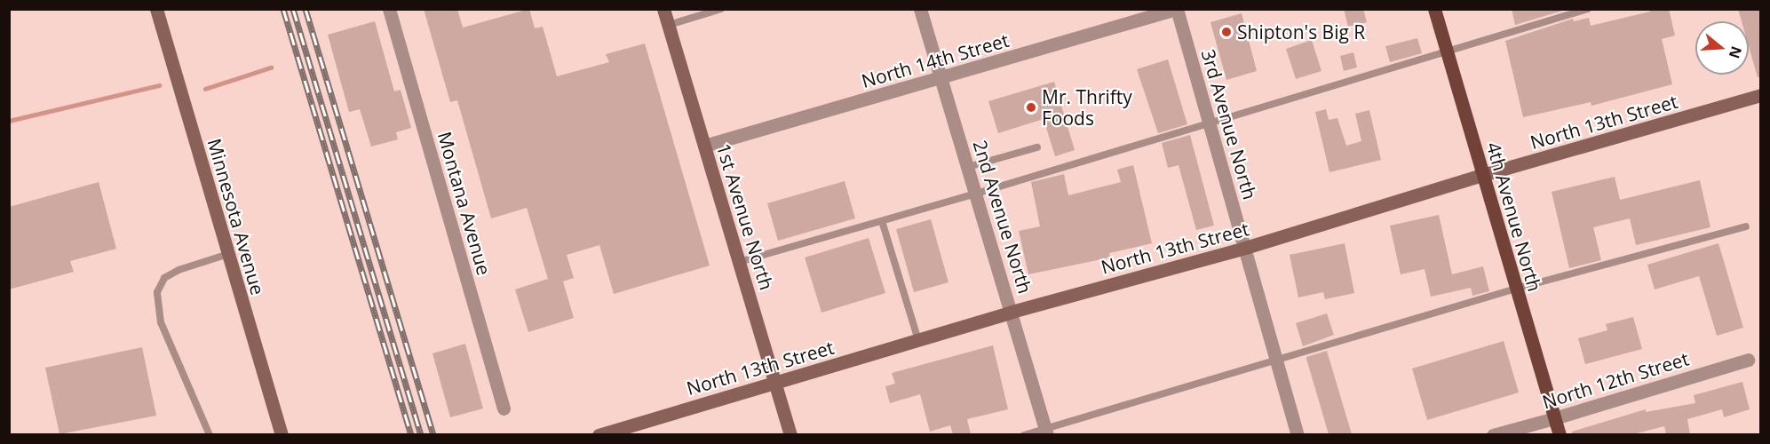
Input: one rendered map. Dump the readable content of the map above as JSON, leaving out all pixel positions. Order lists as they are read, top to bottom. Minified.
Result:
{"streets":{"main road":["4th Avenue North"],"street":["North 14th Street","North 13th Street","3rd Avenue North","Montana Avenue","Minnesota Avenue","1st Avenue North","2nd Avenue North","North 12th Street"]},"crossings":[["North 14th Street","3rd Avenue North"],["North 14th Street","1st Avenue North"],["North 14th Street","2nd Avenue North"],["North 13th Street","3rd Avenue North"],["North 13th Street","1st Avenue North"],["North 13th Street","2nd Avenue North"],["North 13th Street","4th Avenue North"],["4th Avenue North","North 12th Street"]],"places":["Shipton's Big R","Mr. Thrifty Foods"],"north":"right"}
